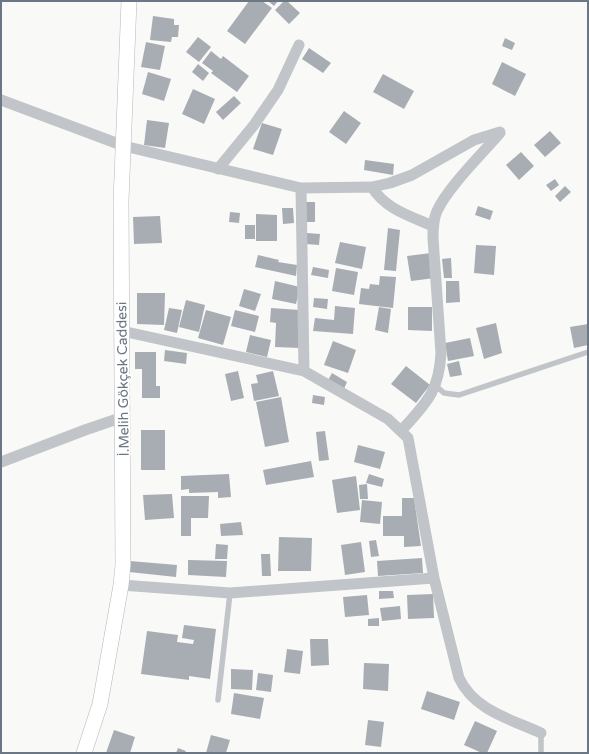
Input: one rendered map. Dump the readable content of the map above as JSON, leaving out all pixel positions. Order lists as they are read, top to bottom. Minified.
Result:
{"streets":{"street":["İ.Melih Gökçek Caddesi"]}}
